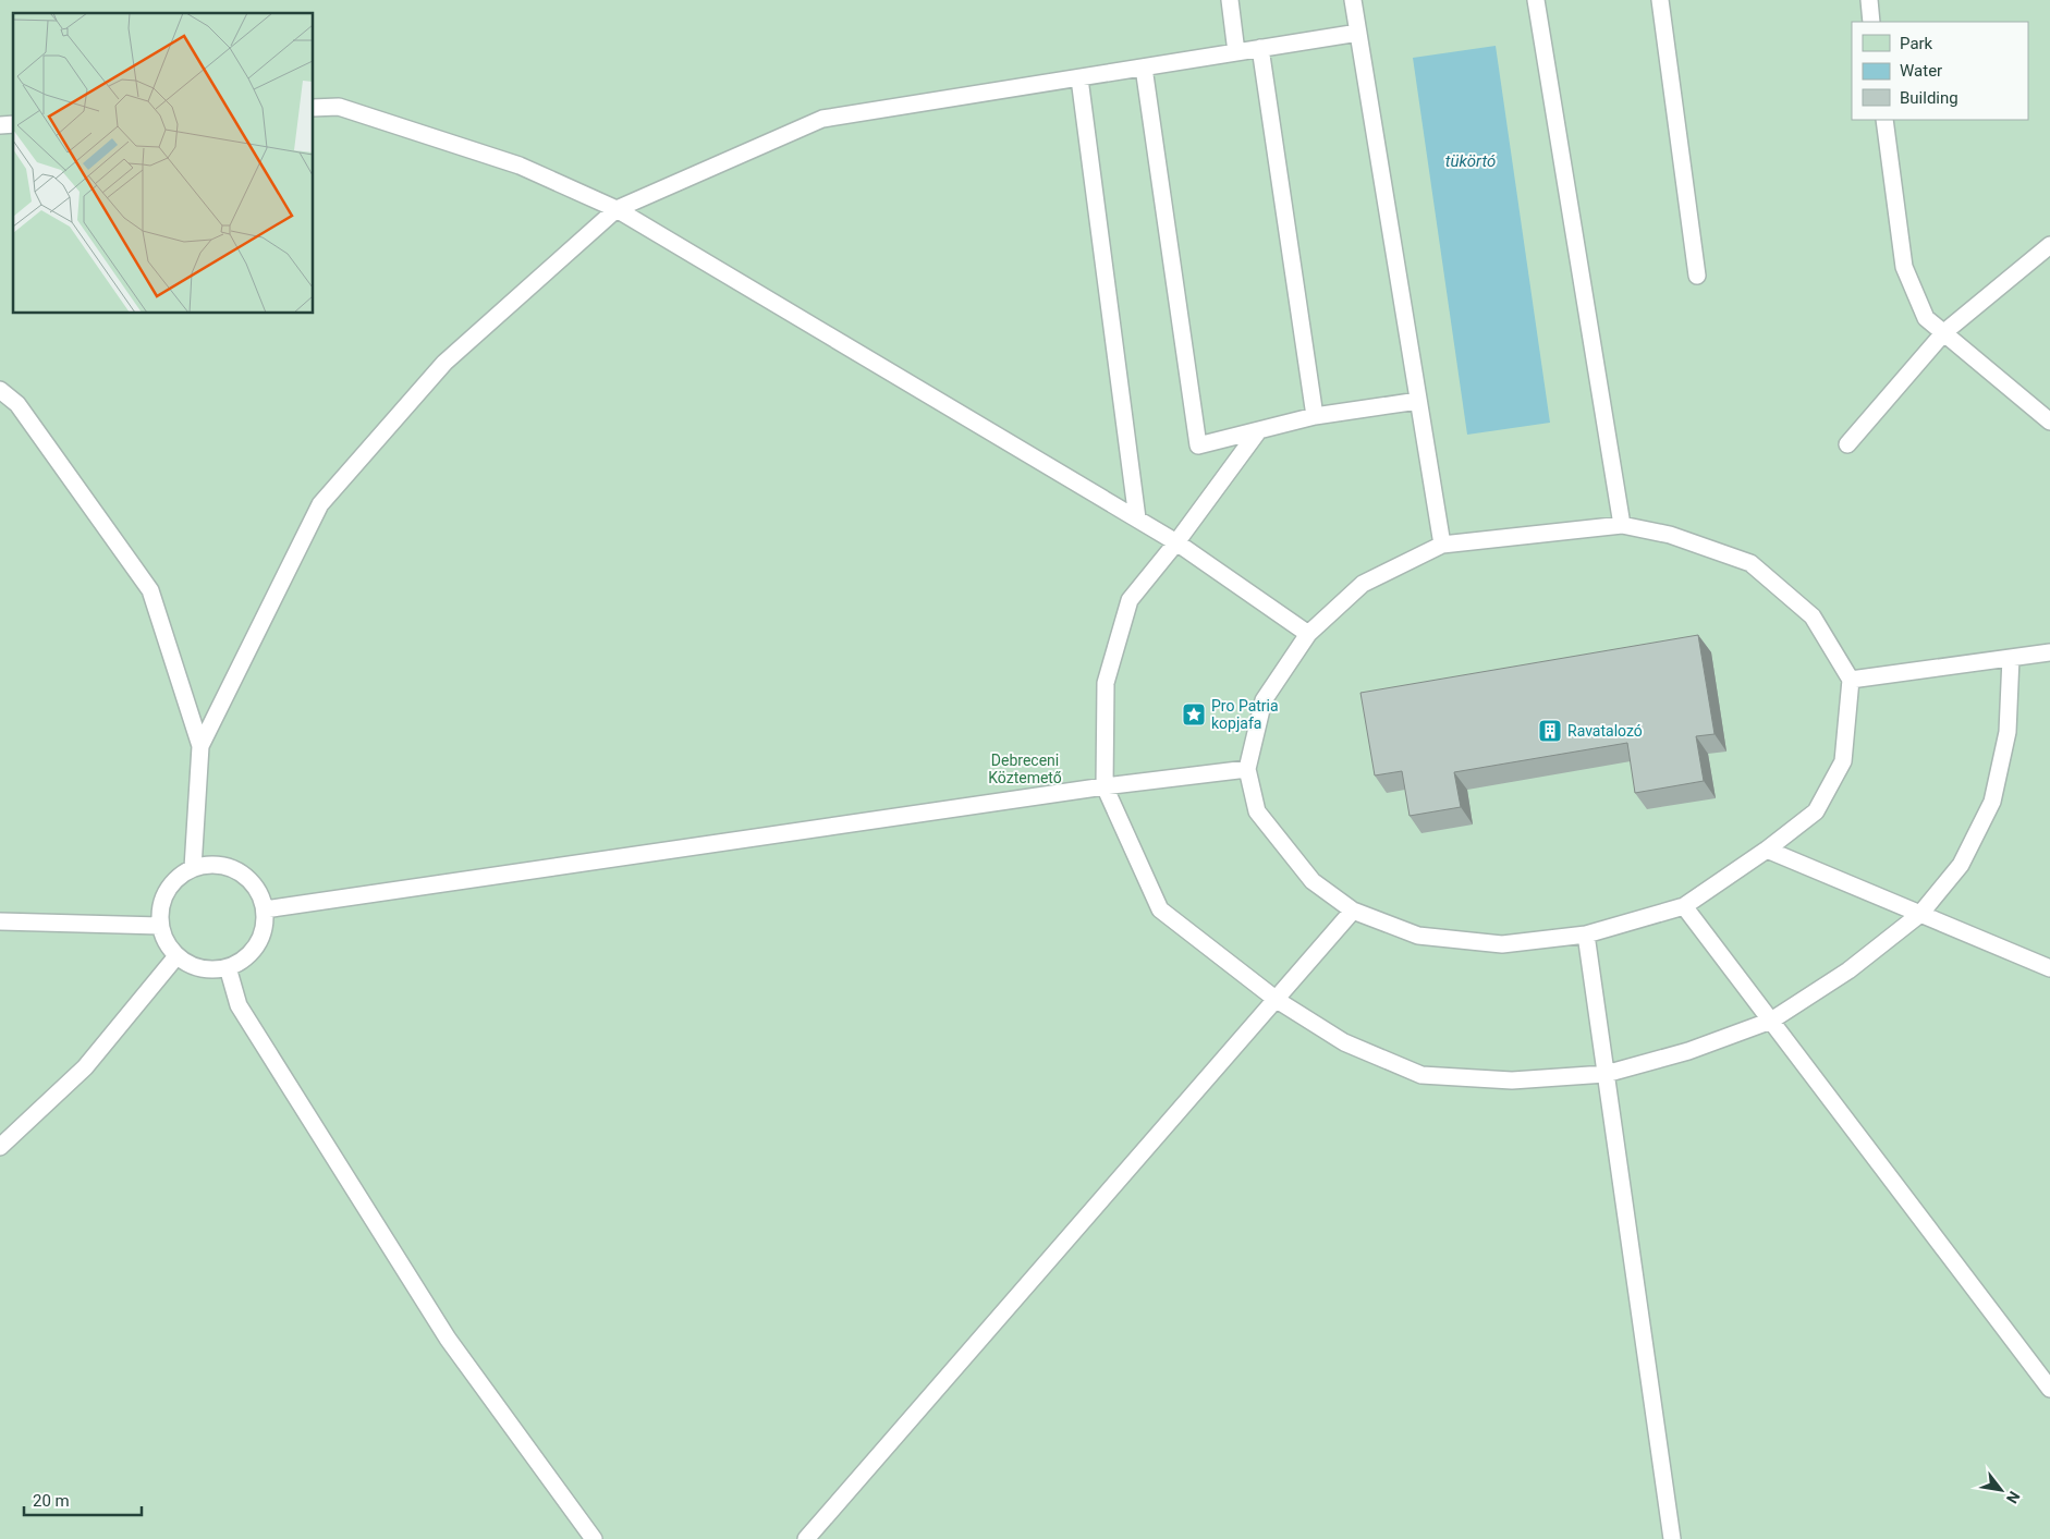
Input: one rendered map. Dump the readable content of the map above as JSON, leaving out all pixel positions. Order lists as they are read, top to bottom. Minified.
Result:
{"water":["tükörtó"],"parks":["Debreceni Köztemető"],"places":{"place":["Pro Patria kopjafa"],"building":["Ravatalozó"]},"legend":["Park","Water","Building"],"scale_bar":"20 m","north":"bottom right"}
